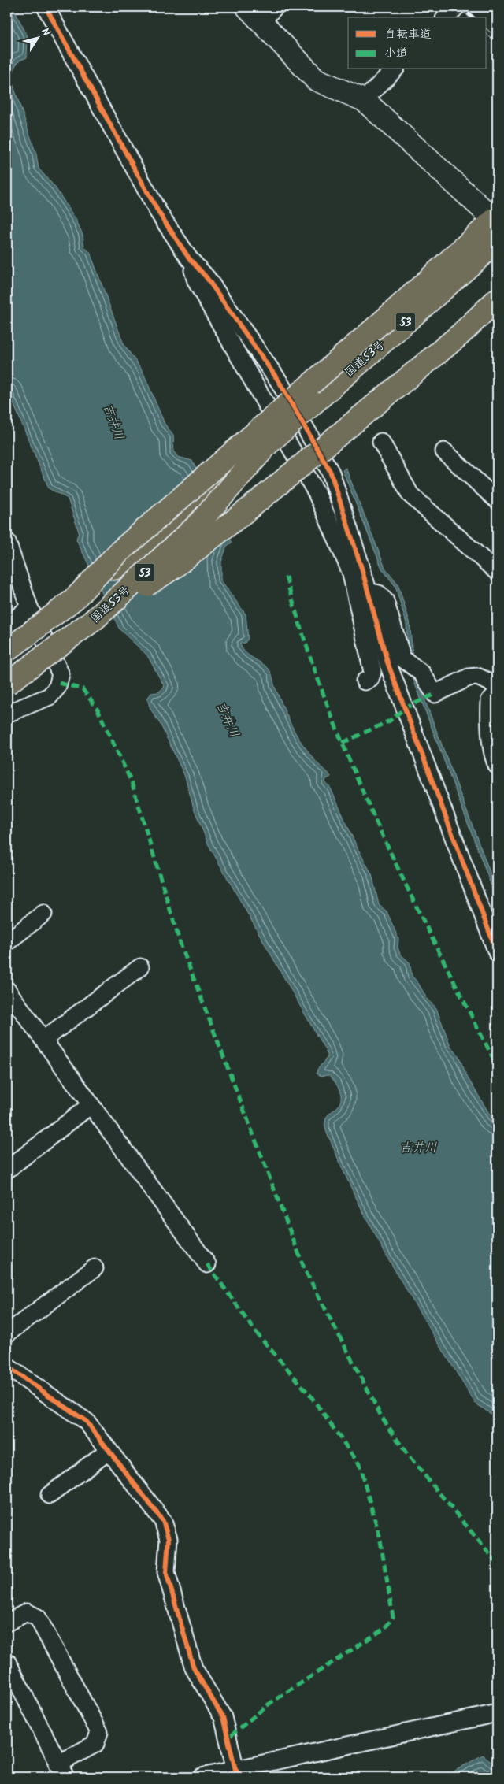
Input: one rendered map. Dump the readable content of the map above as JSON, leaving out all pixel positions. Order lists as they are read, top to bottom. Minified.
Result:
{"streets":{"highway":["53","国道53号"]},"water":["吉井川"],"legend":["自転車道","小道"],"north":"top right"}
